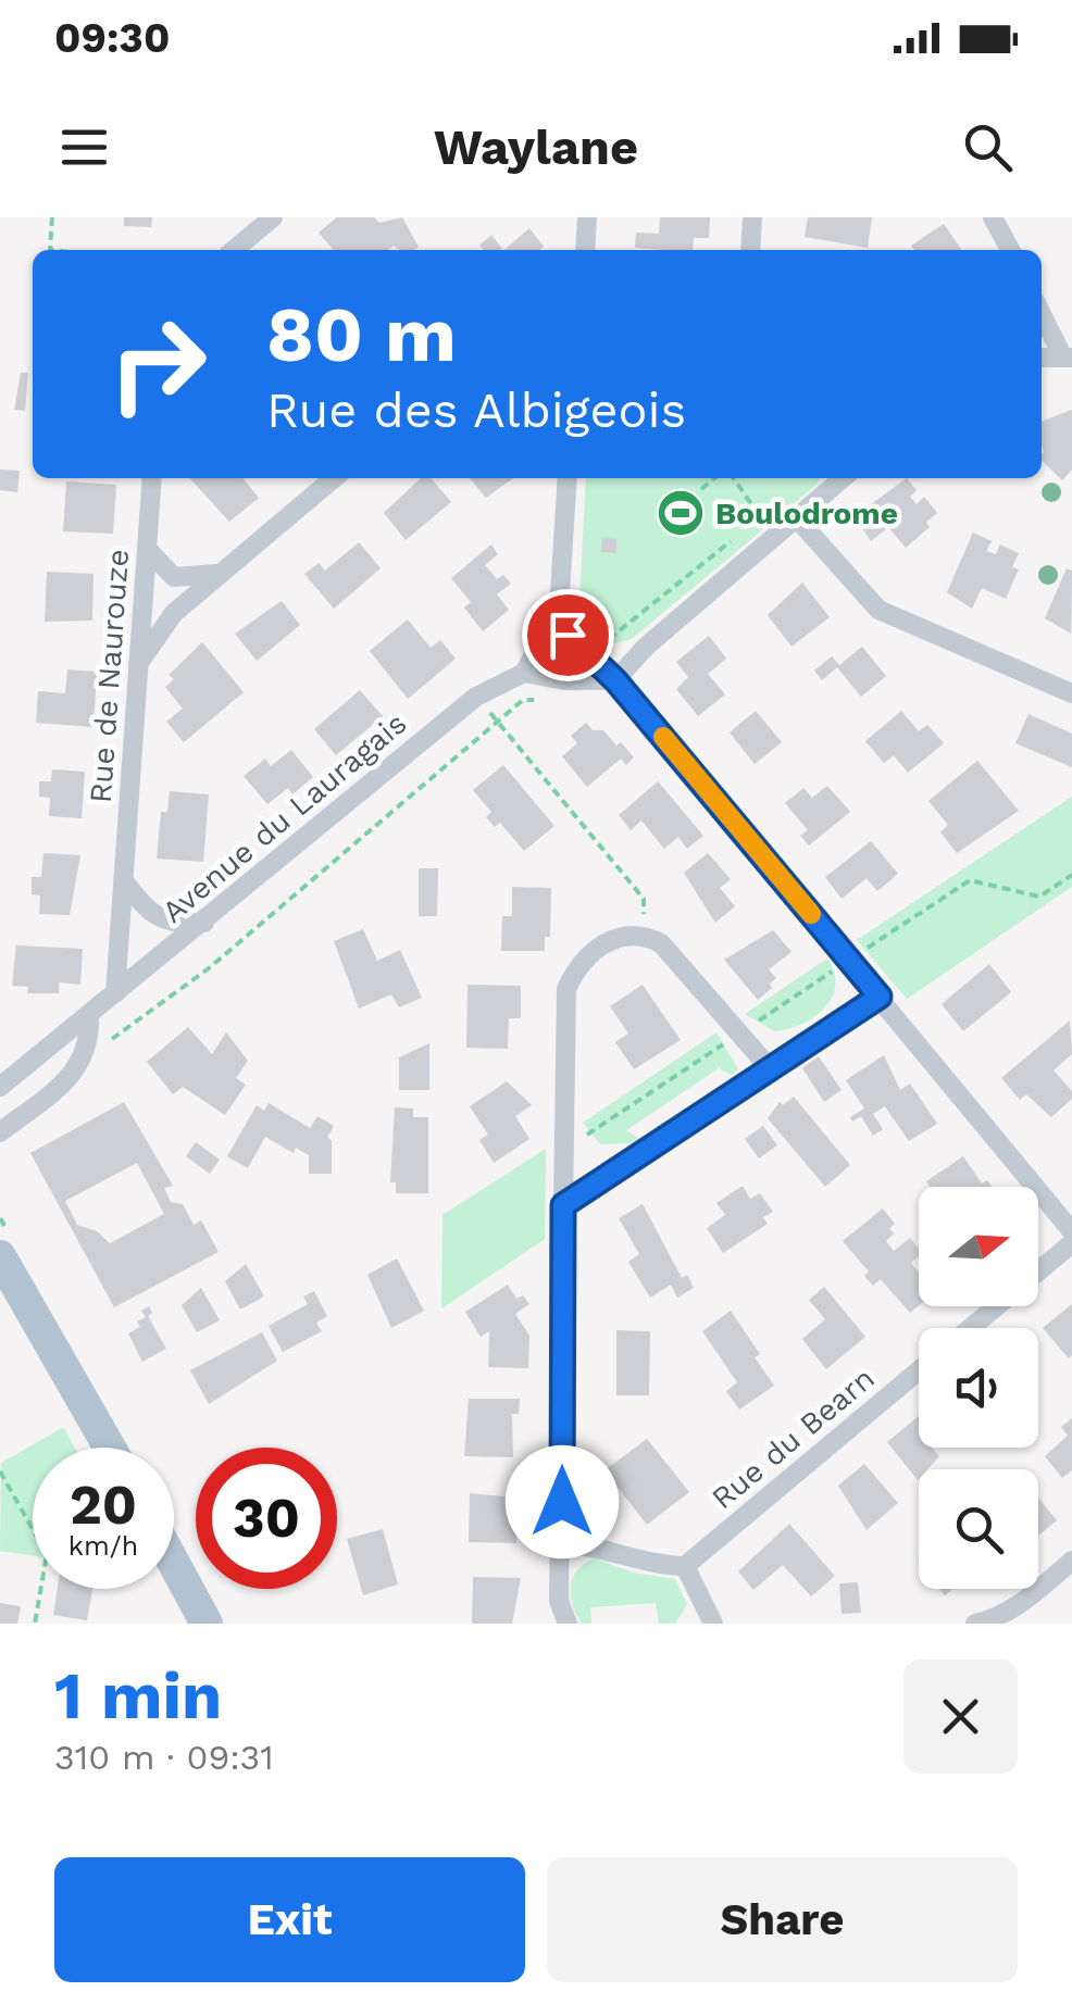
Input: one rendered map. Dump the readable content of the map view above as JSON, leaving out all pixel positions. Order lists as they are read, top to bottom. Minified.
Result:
{"streets":{"street":["Rue de Naurouze","Avenue du Lauragais","Rue du Bearn"]},"crossings":[["Rue de Naurouze","Avenue du Lauragais"]],"places":{"sports":["Boulodrome"]},"north":"right","page":{"status":"09:30","header":"Waylane","turn":["80 m","Rue des Albigeois"],"speed":"20 km/h","limit":"30","heading":["1 min","310 m · 09:31"],"buttons":["Exit","Share"]}}
